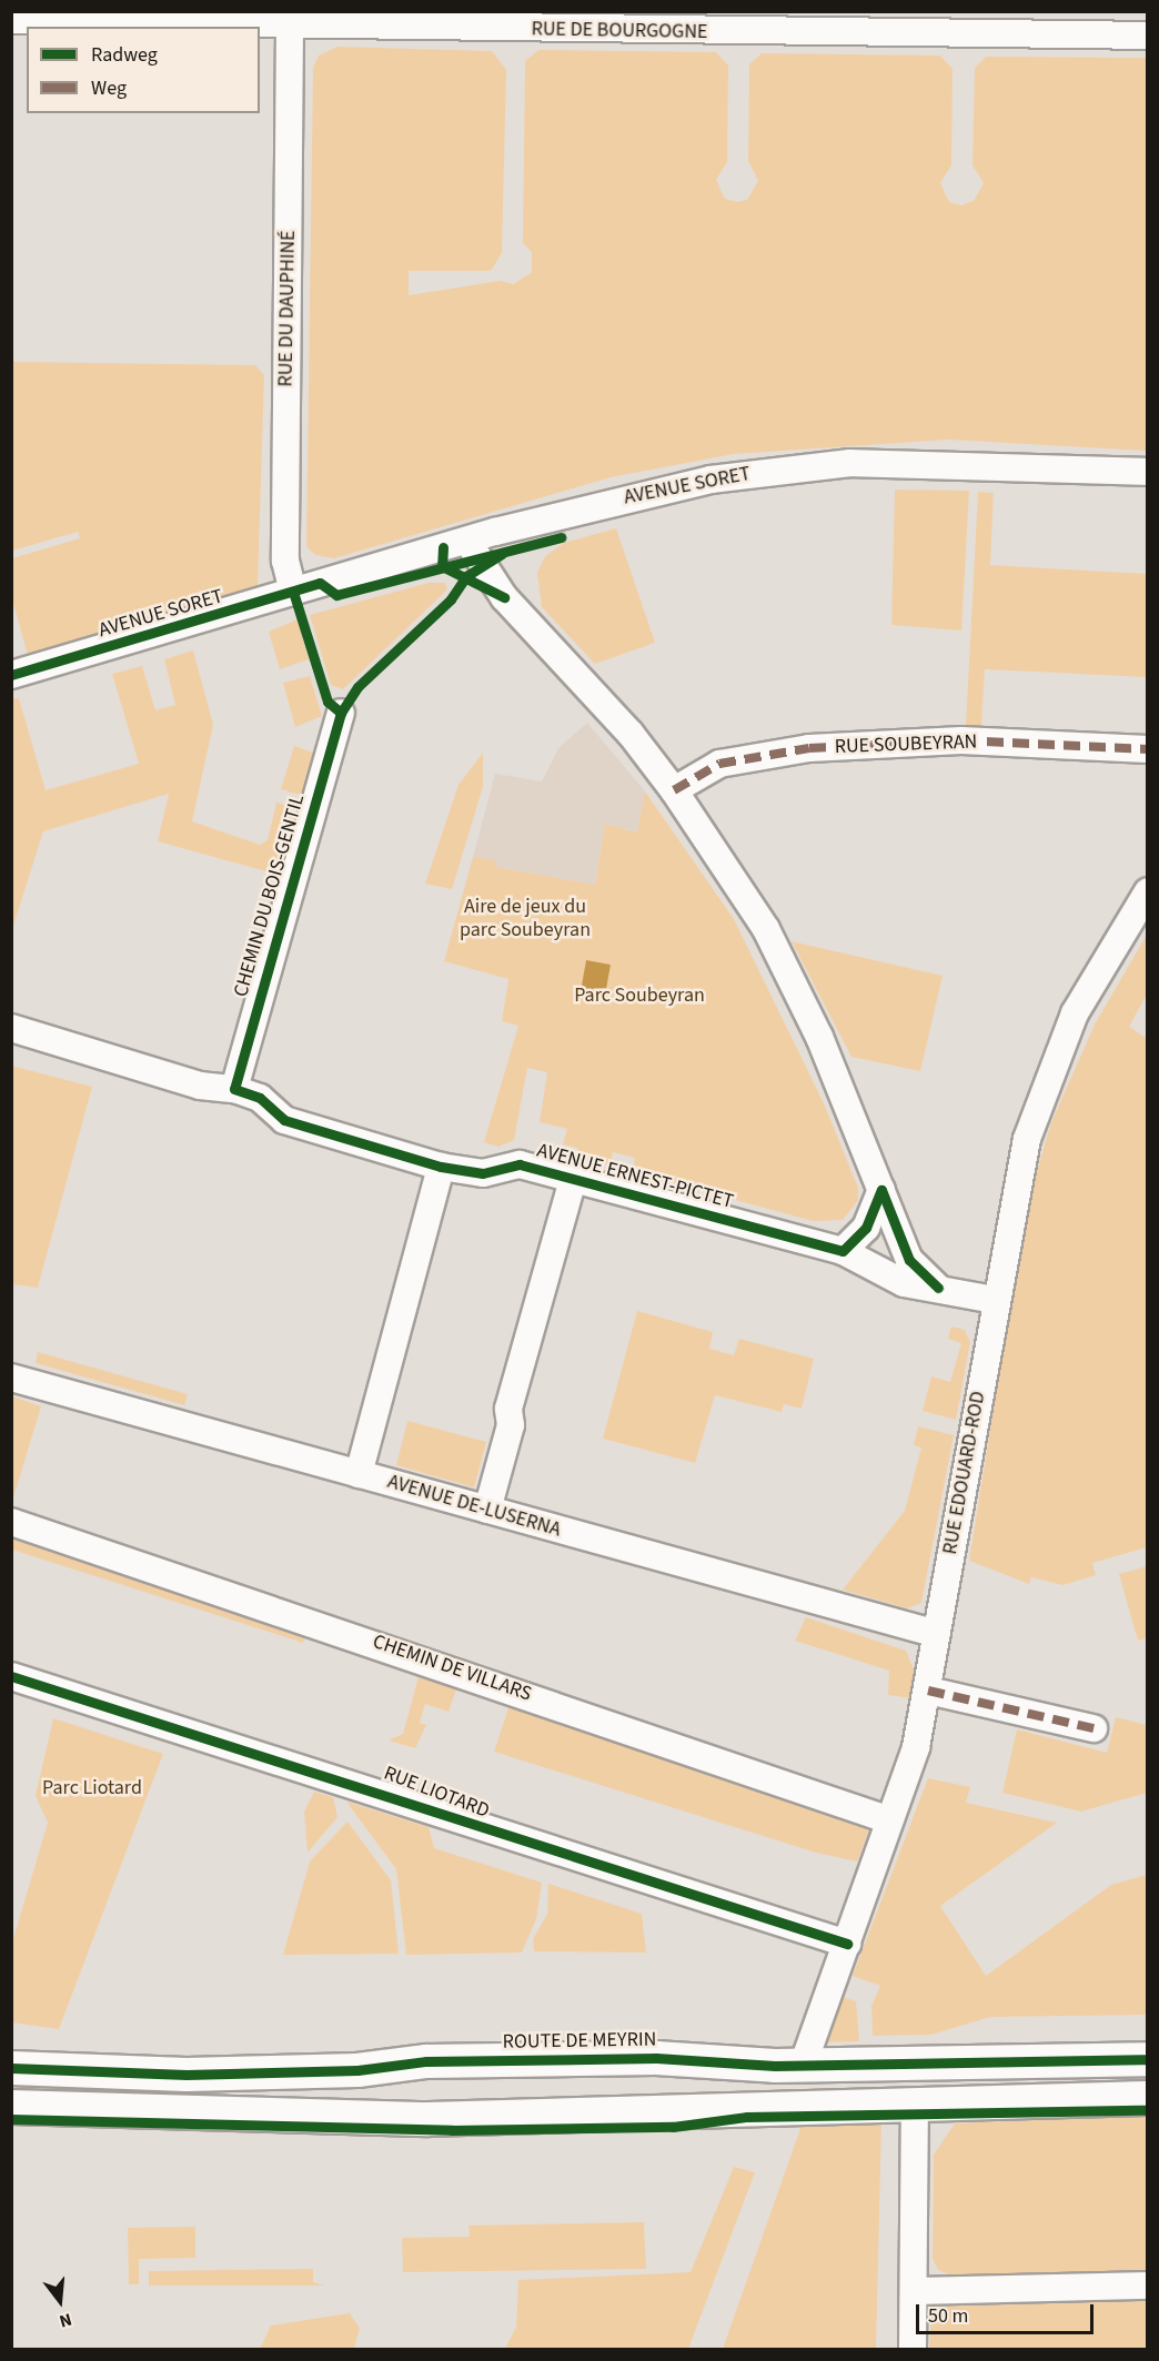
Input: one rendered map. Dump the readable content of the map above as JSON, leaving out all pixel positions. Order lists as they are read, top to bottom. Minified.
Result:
{"streets":{"main road":["ROUTE DE MEYRIN"],"street":["RUE DE BOURGOGNE","RUE DU DAUPHINÉ","AVENUE SORET","RUE SOUBEYRAN","CHEMIN DU BOIS-GENTIL","AVENUE ERNEST-PICTET","RUE EDOUARD-ROD","AVENUE DE-LUSERNA","CHEMIN DE VILLARS","RUE LIOTARD"]},"crossings":[["RUE DE BOURGOGNE","RUE DU DAUPHINÉ"],["RUE DU DAUPHINÉ","AVENUE SORET"],["CHEMIN DU BOIS-GENTIL","AVENUE ERNEST-PICTET"],["AVENUE ERNEST-PICTET","RUE EDOUARD-ROD"],["AVENUE ERNEST-PICTET","AVENUE DE-LUSERNA"],["RUE EDOUARD-ROD","AVENUE DE-LUSERNA"],["RUE EDOUARD-ROD","CHEMIN DE VILLARS"],["RUE EDOUARD-ROD","RUE LIOTARD"],["RUE EDOUARD-ROD","ROUTE DE MEYRIN"]],"parks":["Aire de jeux du parc Soubeyran","Parc Soubeyran","Parc Liotard"],"legend":["Radweg","Weg"],"scale_bar":"50 m","north":"bottom"}
